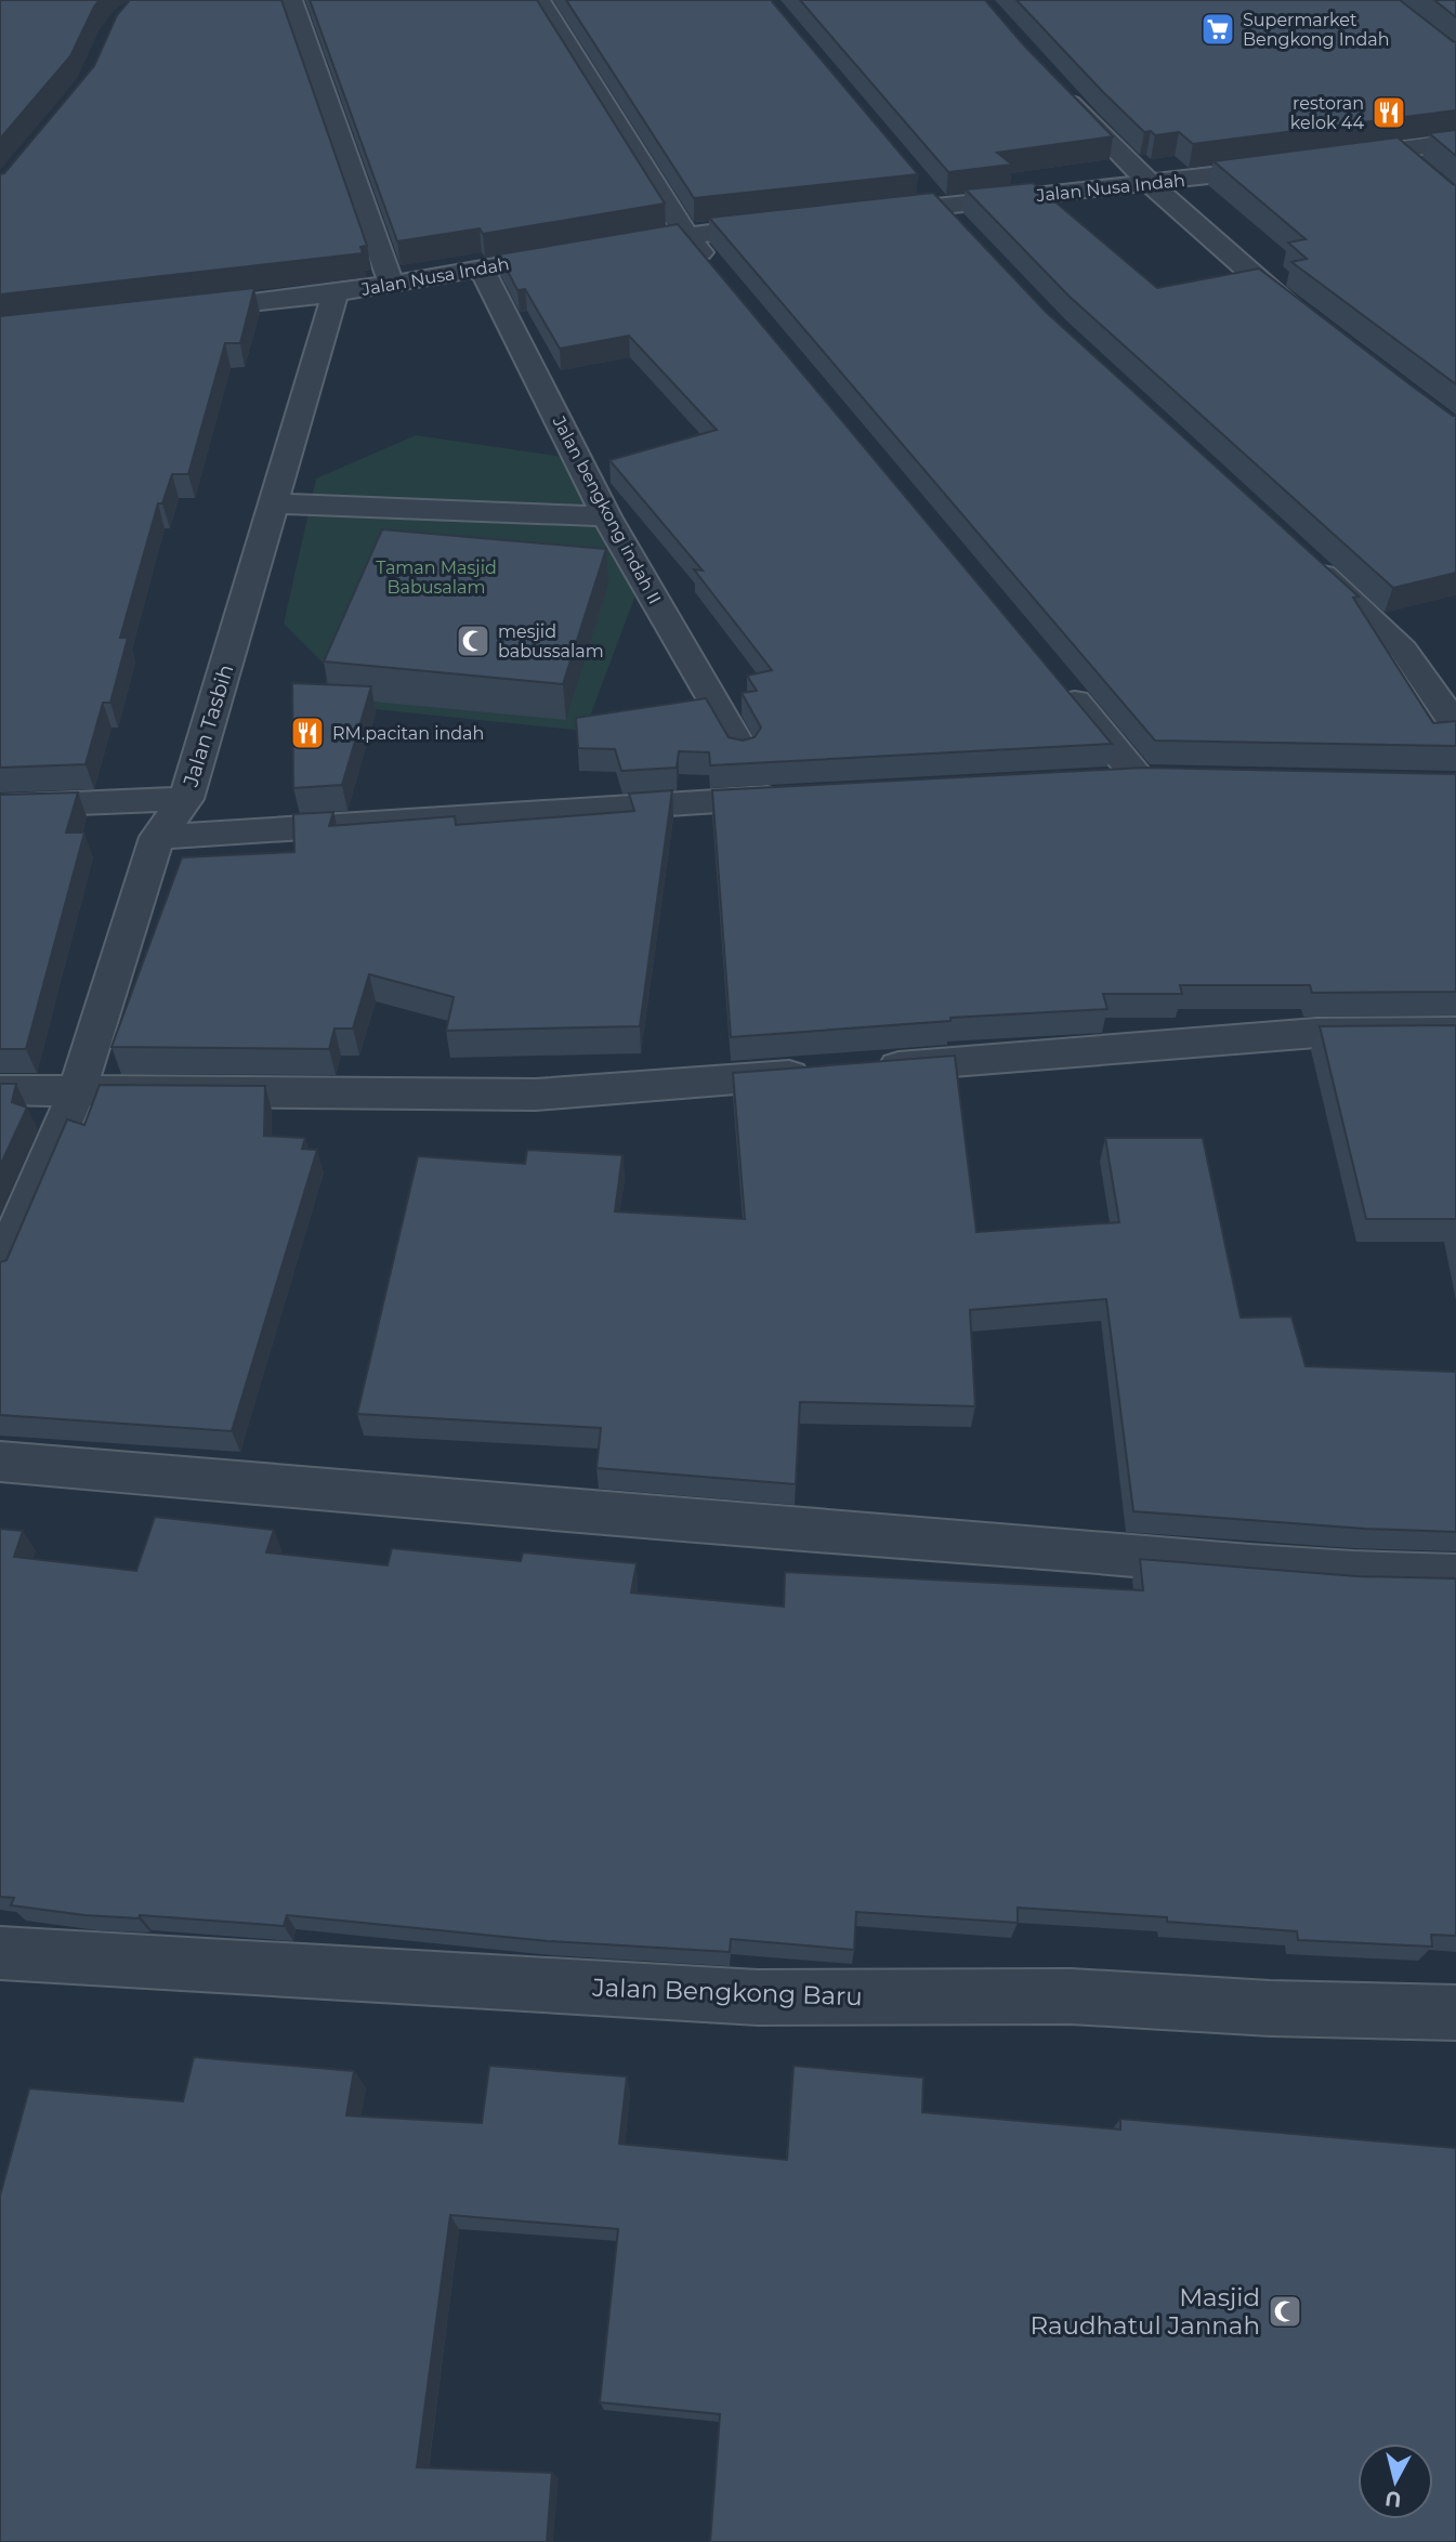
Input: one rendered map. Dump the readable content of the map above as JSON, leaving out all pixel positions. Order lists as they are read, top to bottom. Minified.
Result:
{"streets":{"street":["Jalan Nusa Indah","Jalan bengkong indah II","Jalan Tasbih","Jalan Bengkong Baru"]},"crossings":[["Jalan Nusa Indah","Jalan bengkong indah II"],["Jalan Nusa Indah","Jalan Tasbih"]],"parks":["Taman Masjid Babusalam"],"places":{"supermarket":["Supermarket Bengkong Indah"],"restaurant":["restoran kelok 44","RM.pacitan indah"],"mosque":["mesjid babussalam","Masjid Raudhatul Jannah"]},"north":"bottom"}
